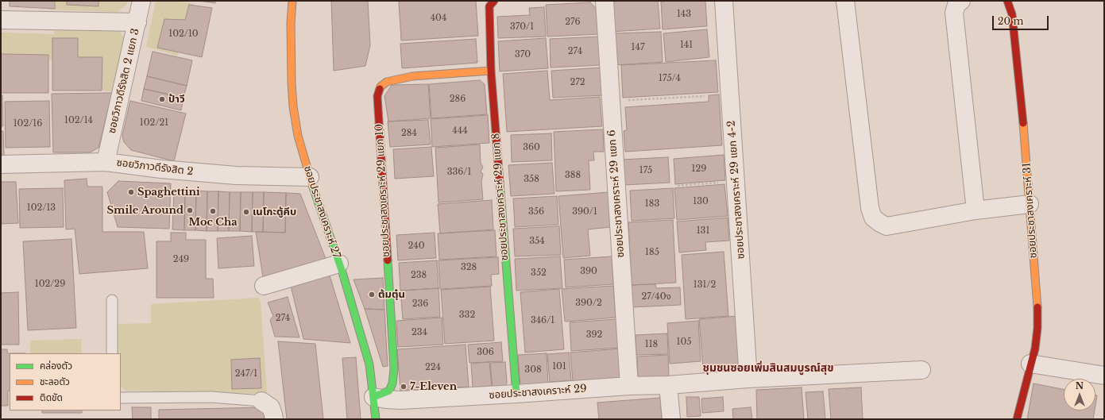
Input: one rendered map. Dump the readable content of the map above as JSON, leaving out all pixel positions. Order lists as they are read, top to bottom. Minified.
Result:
{"streets":{"street":["ซอยวิภาวดีรังสิต 2 แยก 3","ซอยวิภาวดีรังสิต 2","ซอยประชาสงเคราะห์ 29 แยก 4-2","ซอยประชาสงเคราะห์ 29 แยก 10","ซอยประชาสงเคราะห์ 29 แยก 6","ซอยประชาสงเคราะห์ 29 แยก 8","ซอยประชาสงเคราะห์ 31","ซอยประชาสงเคราะห์ 27","ซอยประชาสงเคราะห์ 29"]},"crossings":[["ซอยวิภาวดีรังสิต 2 แยก 3","ซอยวิภาวดีรังสิต 2"],["ซอยวิภาวดีรังสิต 2","ซอยประชาสงเคราะห์ 27"],["ซอยประชาสงเคราะห์ 29 แยก 4-2","ซอยประชาสงเคราะห์ 29"],["ซอยประชาสงเคราะห์ 29 แยก 10","ซอยประชาสงเคราะห์ 29 แยก 8"],["ซอยประชาสงเคราะห์ 29 แยก 10","ซอยประชาสงเคราะห์ 27"],["ซอยประชาสงเคราะห์ 29 แยก 10","ซอยประชาสงเคราะห์ 29"],["ซอยประชาสงเคราะห์ 29 แยก 6","ซอยประชาสงเคราะห์ 29"],["ซอยประชาสงเคราะห์ 29 แยก 8","ซอยประชาสงเคราะห์ 29"],["ซอยประชาสงเคราะห์ 27","ซอยประชาสงเคราะห์ 29"]],"districts":["ชุมชนซอยเพิ่มสินสมบูรณ์สุข"],"places":["ป้าวี","Spaghettini","Smile Around","Moc Cha","เนโกะตู้คีบ","ต้มตุ๋น","7-Eleven"],"house_numbers":["143","404","276","370/1","102/10","141","147","274","370","175/4","272","286","102/14","102/21","102/16","444","284","360","129","175","336/1","388","358","130","183","102/13","356","390/1","131","354","240","185","249","328","390","352","238","102/29","131/2","27/40ง","390/2","236","332","274","346/1","234","392","105","118","306","101","224","308","247/1"],"legend":["คล่องตัว","ชะลอตัว","ติดขัด"],"scale_bar":"20 m","north":"top"}
